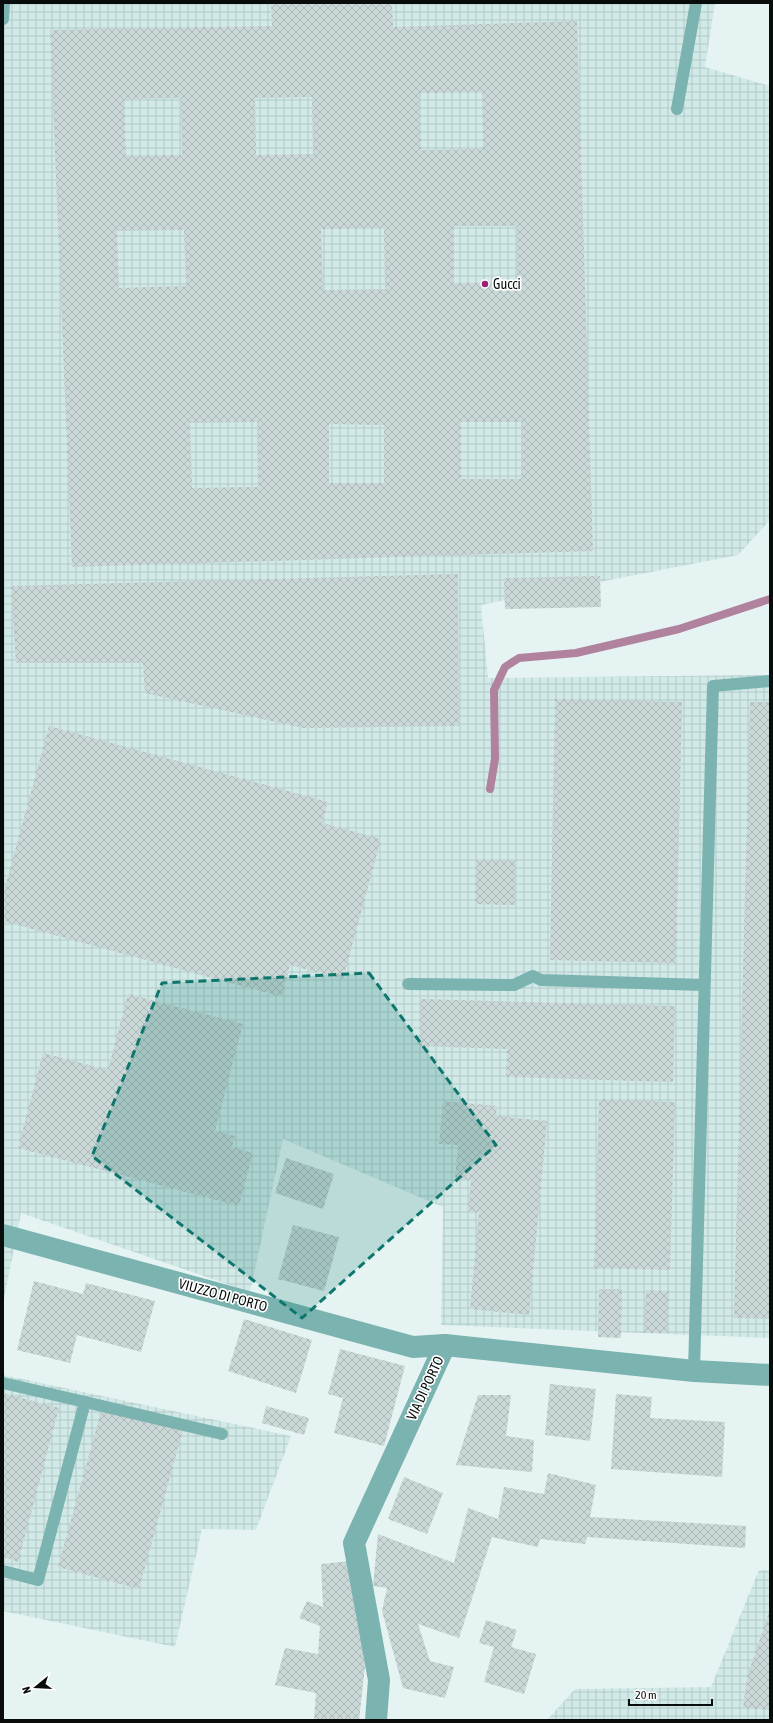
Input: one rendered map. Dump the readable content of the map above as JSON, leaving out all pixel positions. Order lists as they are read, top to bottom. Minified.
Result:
{"streets":{"street":["VIUZZO DI PORTO","VIA DI PORTO"]},"crossings":[["VIUZZO DI PORTO","VIA DI PORTO"]],"places":["Gucci"],"scale_bar":"20 m","north":"left"}
